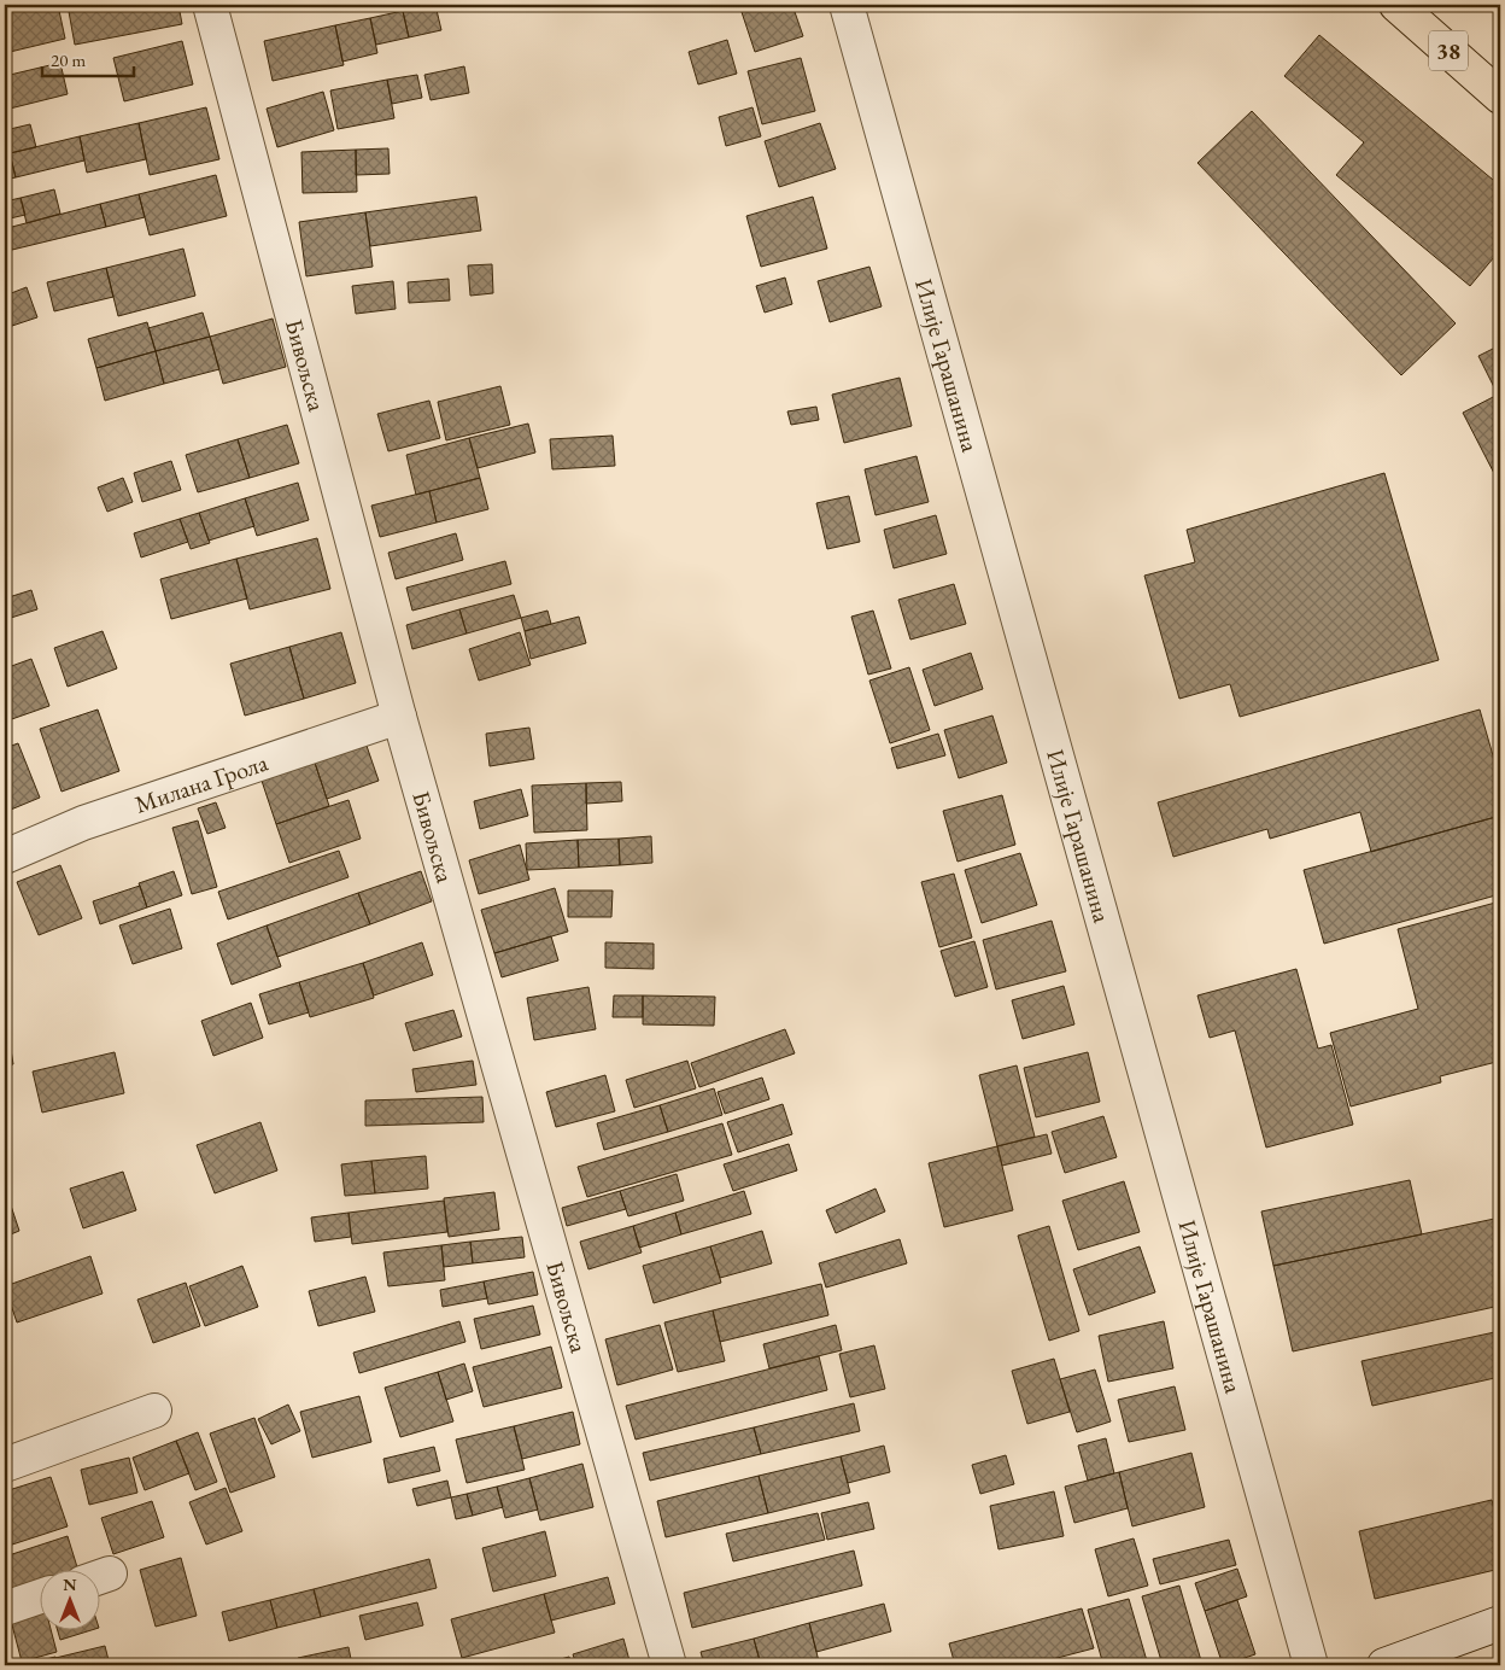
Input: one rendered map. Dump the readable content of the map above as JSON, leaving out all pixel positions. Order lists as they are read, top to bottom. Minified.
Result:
{"streets":{"main road":["38"],"street":["Бивољска","Илије Гарашанина","Милана Грола"]},"crossings":[["Бивољска","Милана Грола"]],"scale_bar":"20 m","north":"top"}
